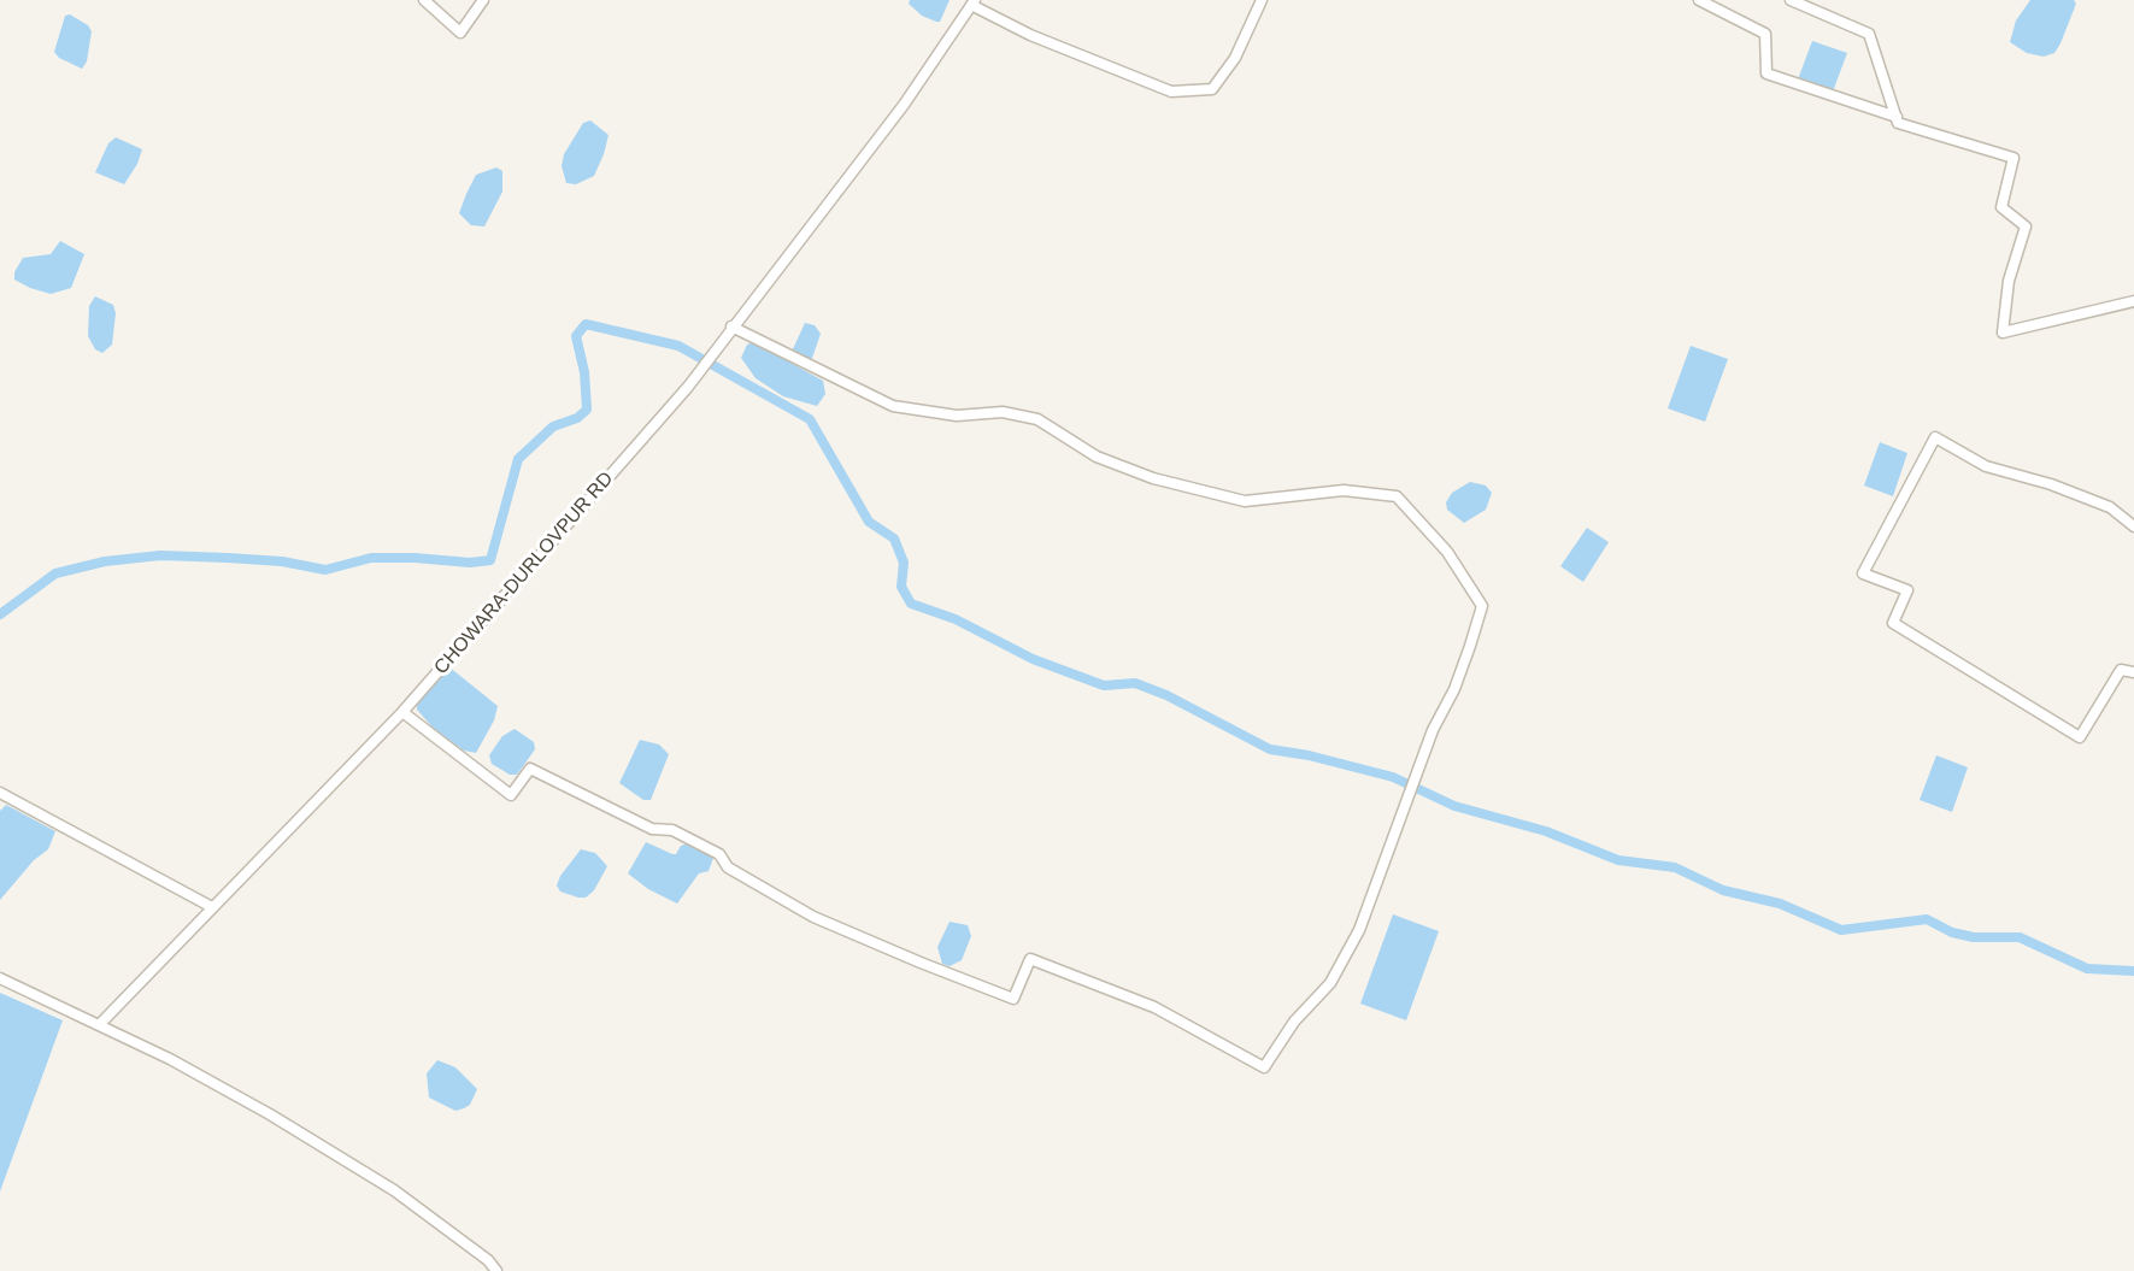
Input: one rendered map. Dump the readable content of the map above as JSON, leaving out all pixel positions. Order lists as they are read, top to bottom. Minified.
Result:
{"streets":{"street":["CHOWARA-DURLOVPUR RD"]}}
